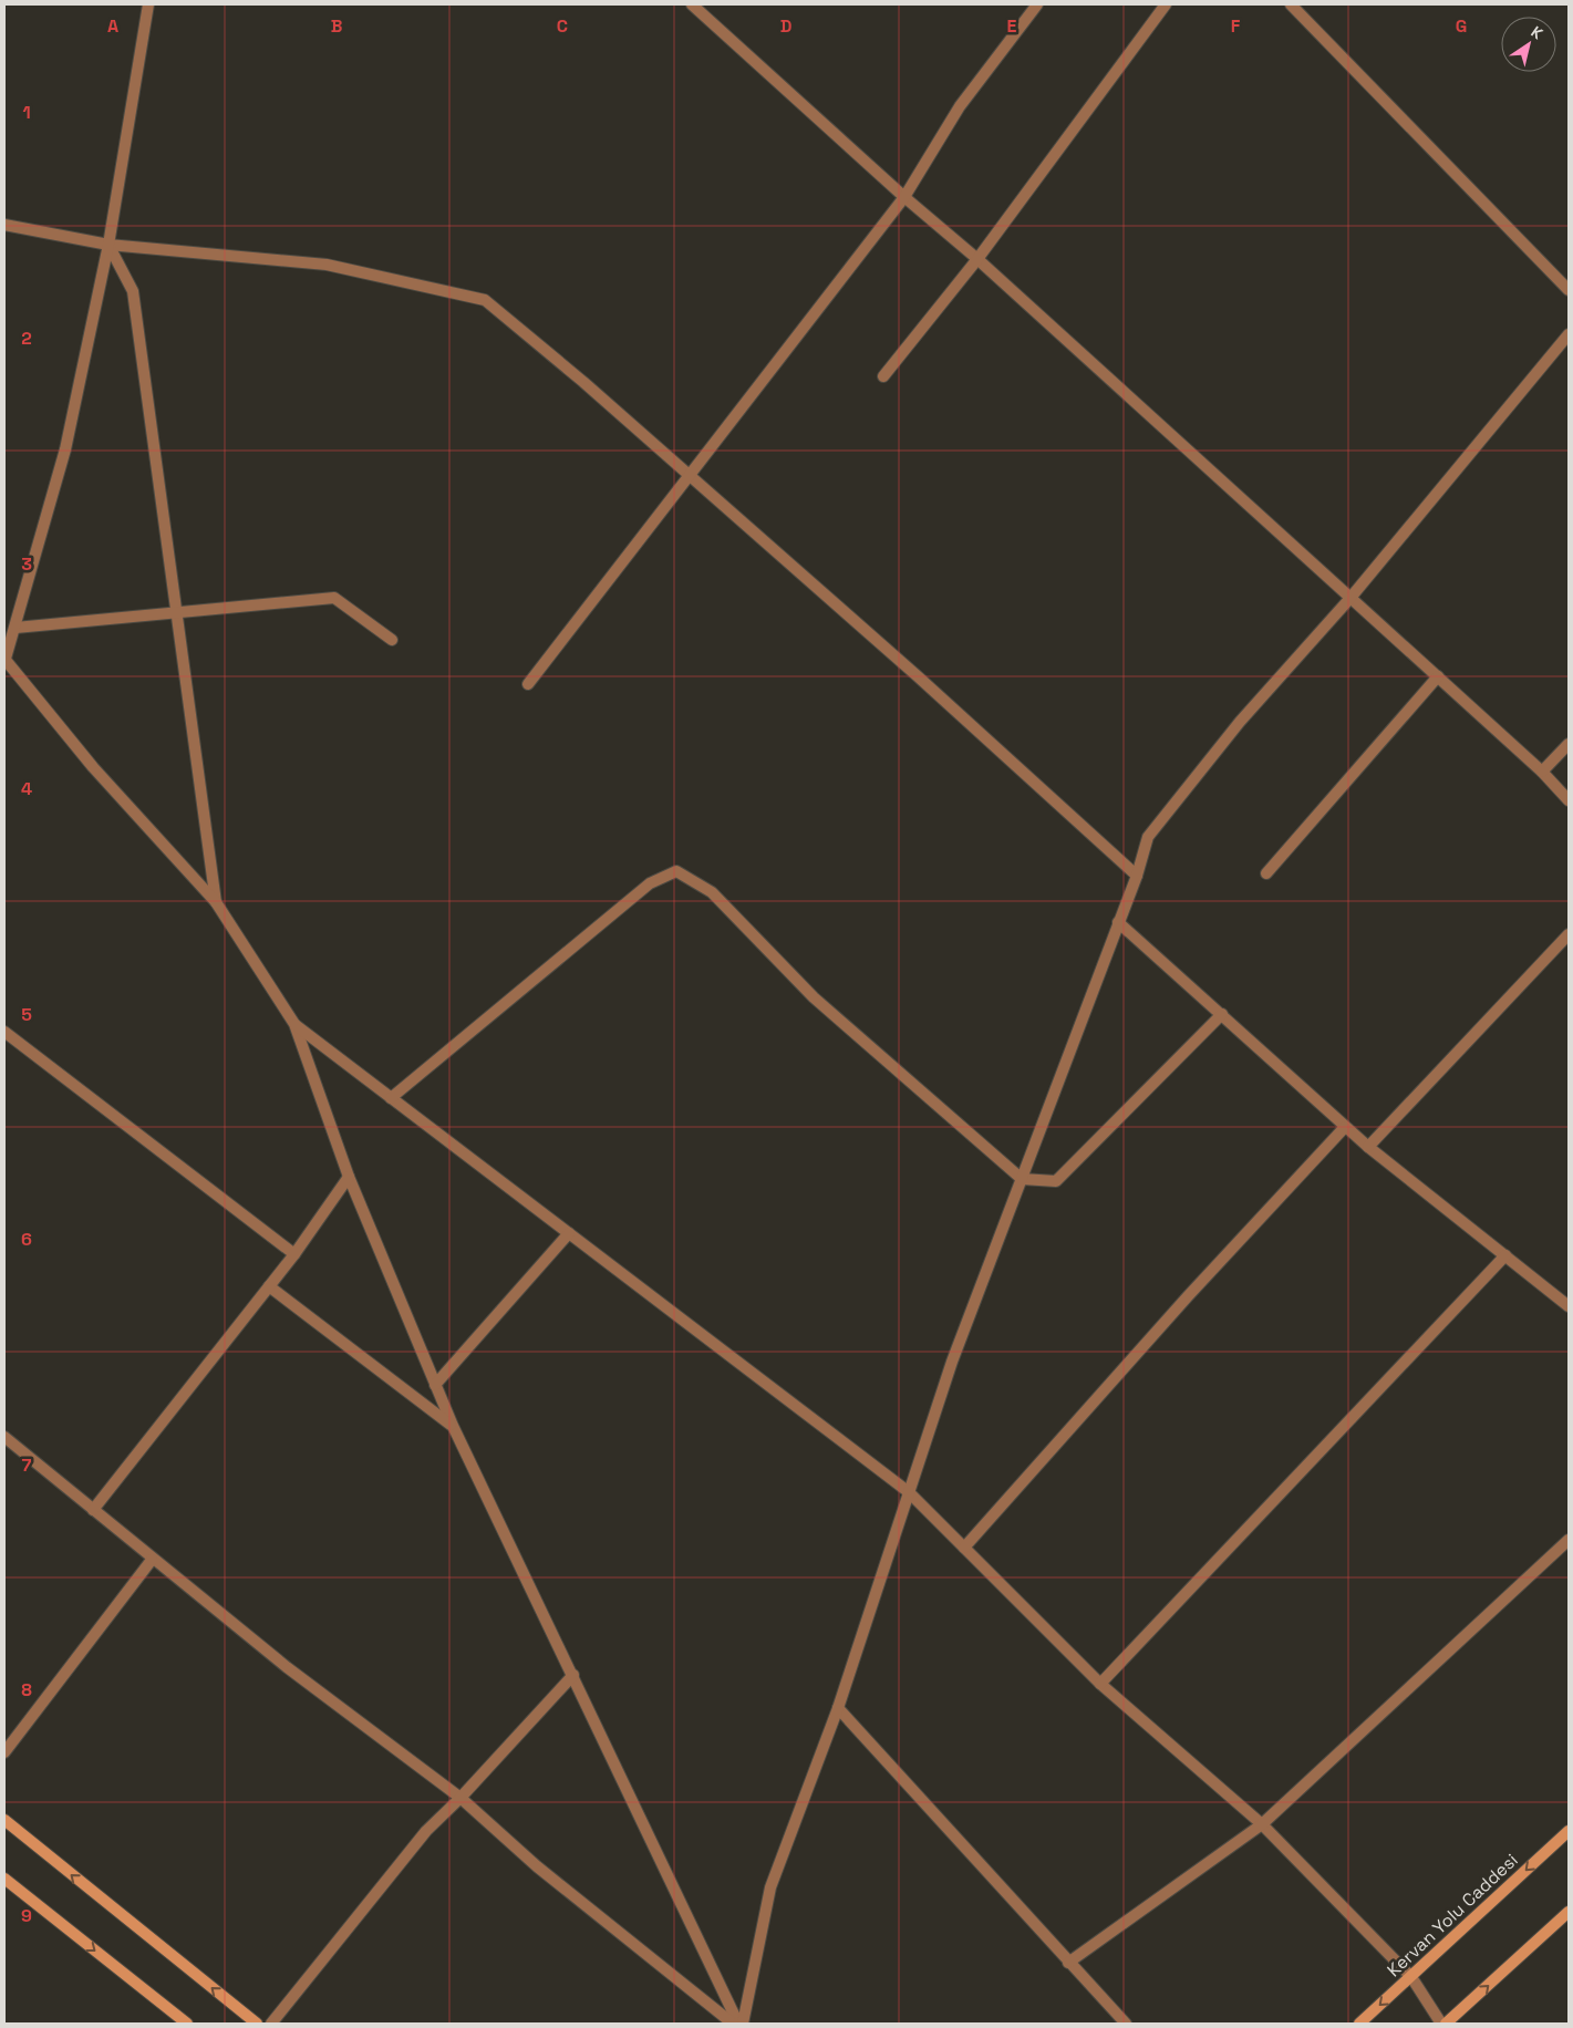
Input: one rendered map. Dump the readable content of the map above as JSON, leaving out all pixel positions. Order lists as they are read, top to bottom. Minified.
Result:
{"streets":{"street":["Kervan Yolu Caddesi"]},"north":"top right","grid":{"columns":["A","B","C","D","E","F","G"],"rows":["1","2","3","4","5","6","7","8","9"]}}
